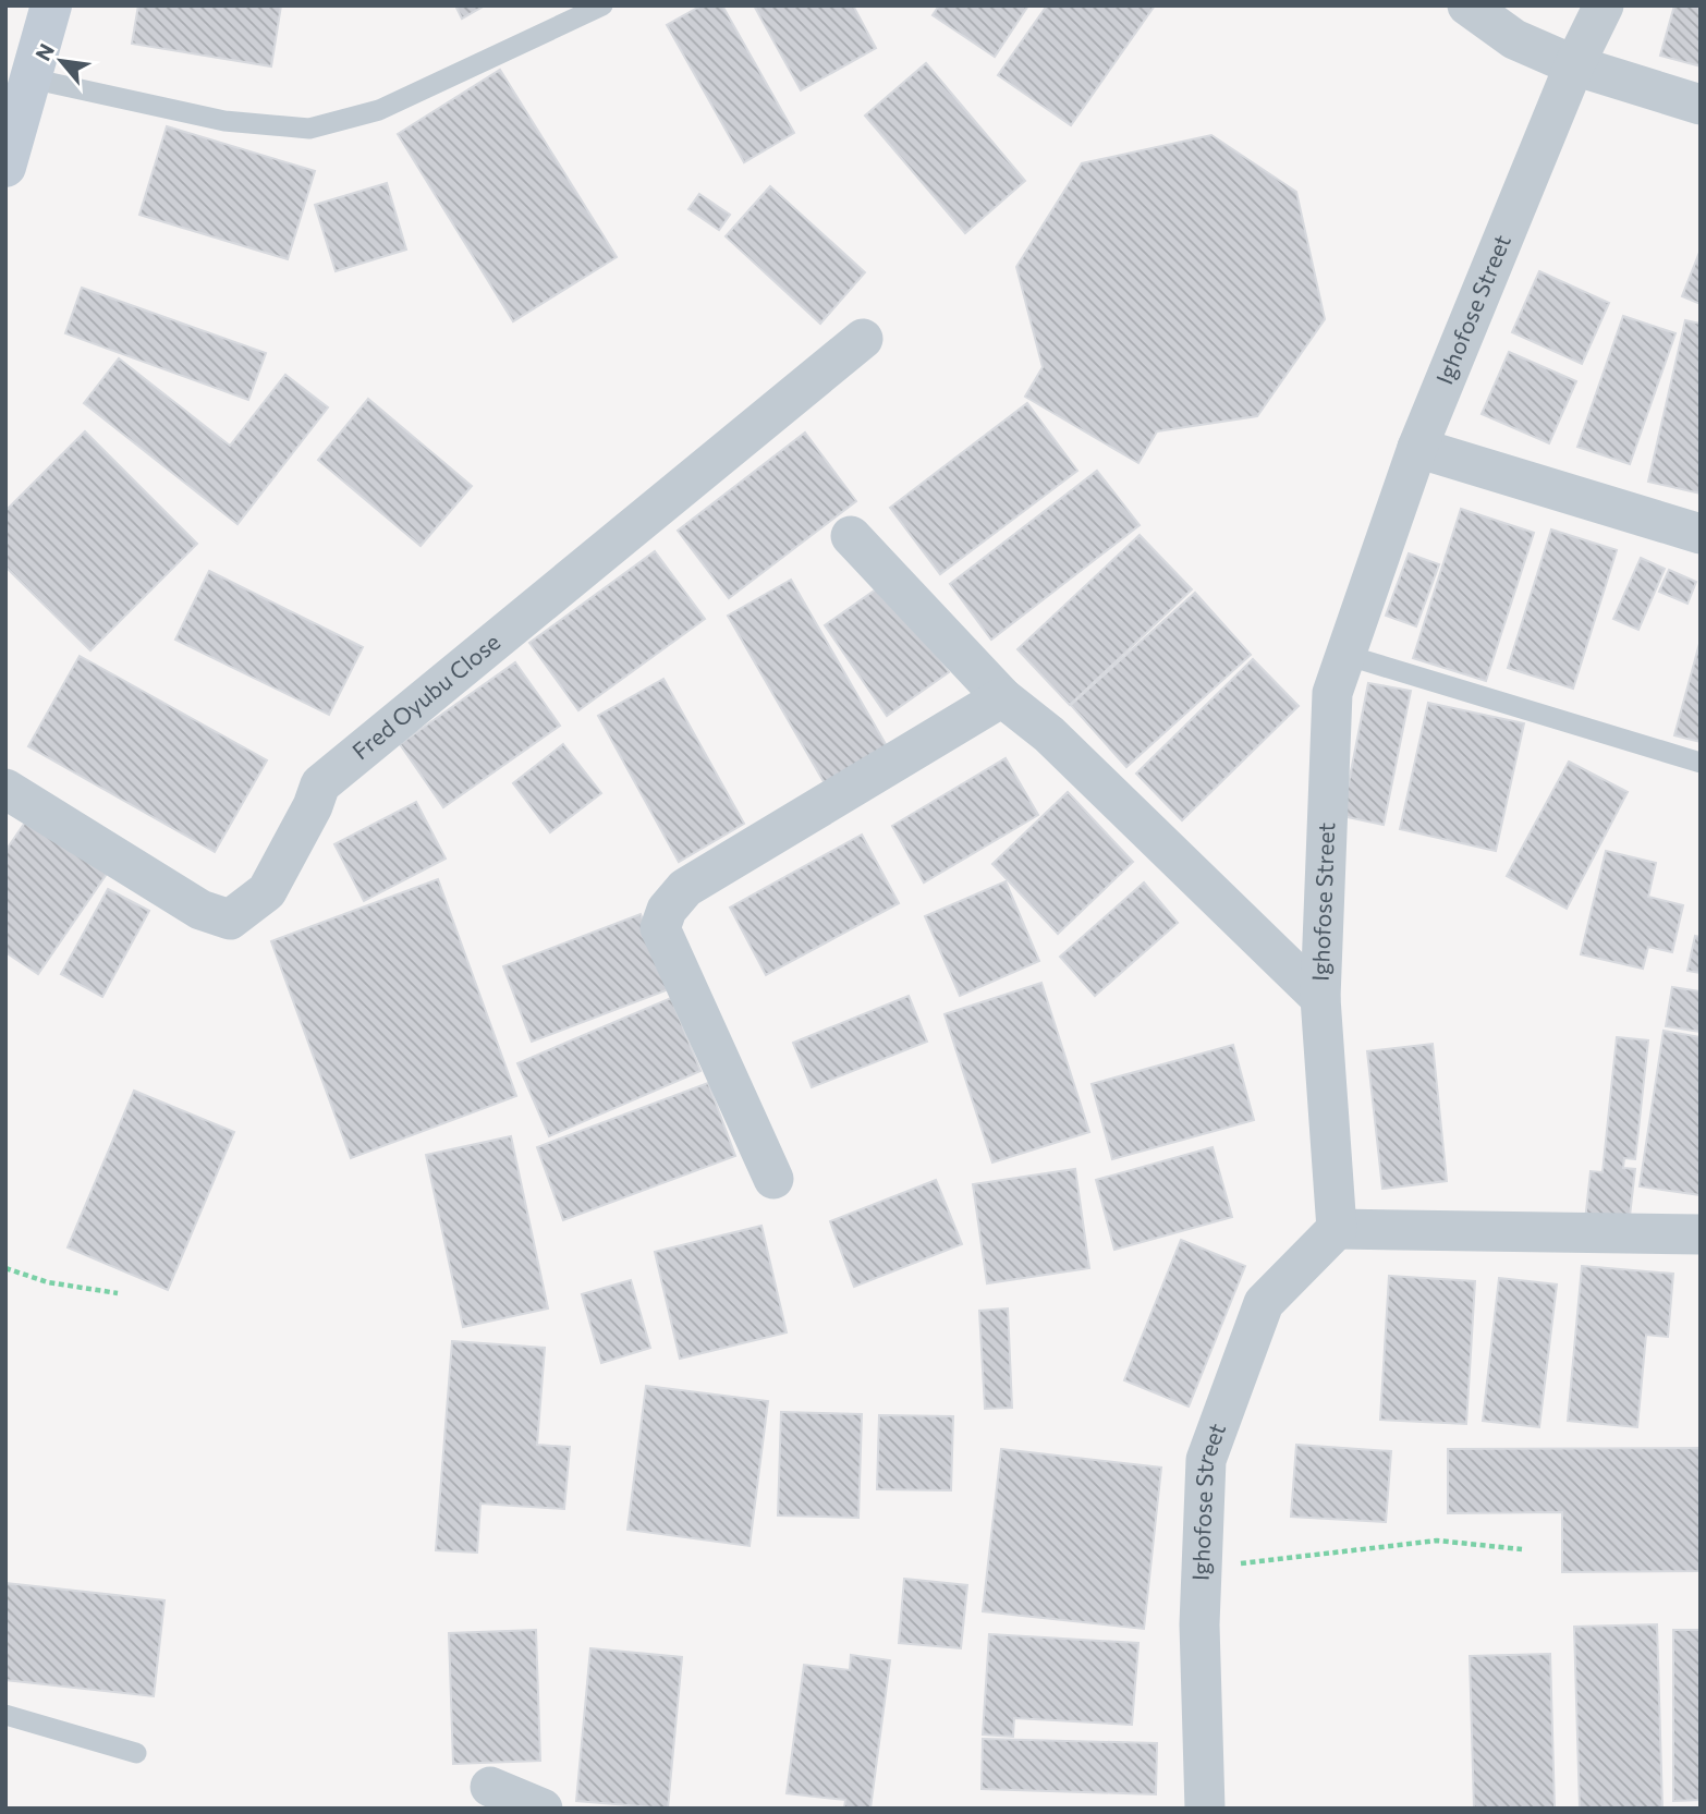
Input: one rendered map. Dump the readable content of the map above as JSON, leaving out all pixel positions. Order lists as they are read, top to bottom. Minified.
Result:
{"streets":{"street":["Ighofose Street","Fred Oyubu Close"]},"north":"top left"}
